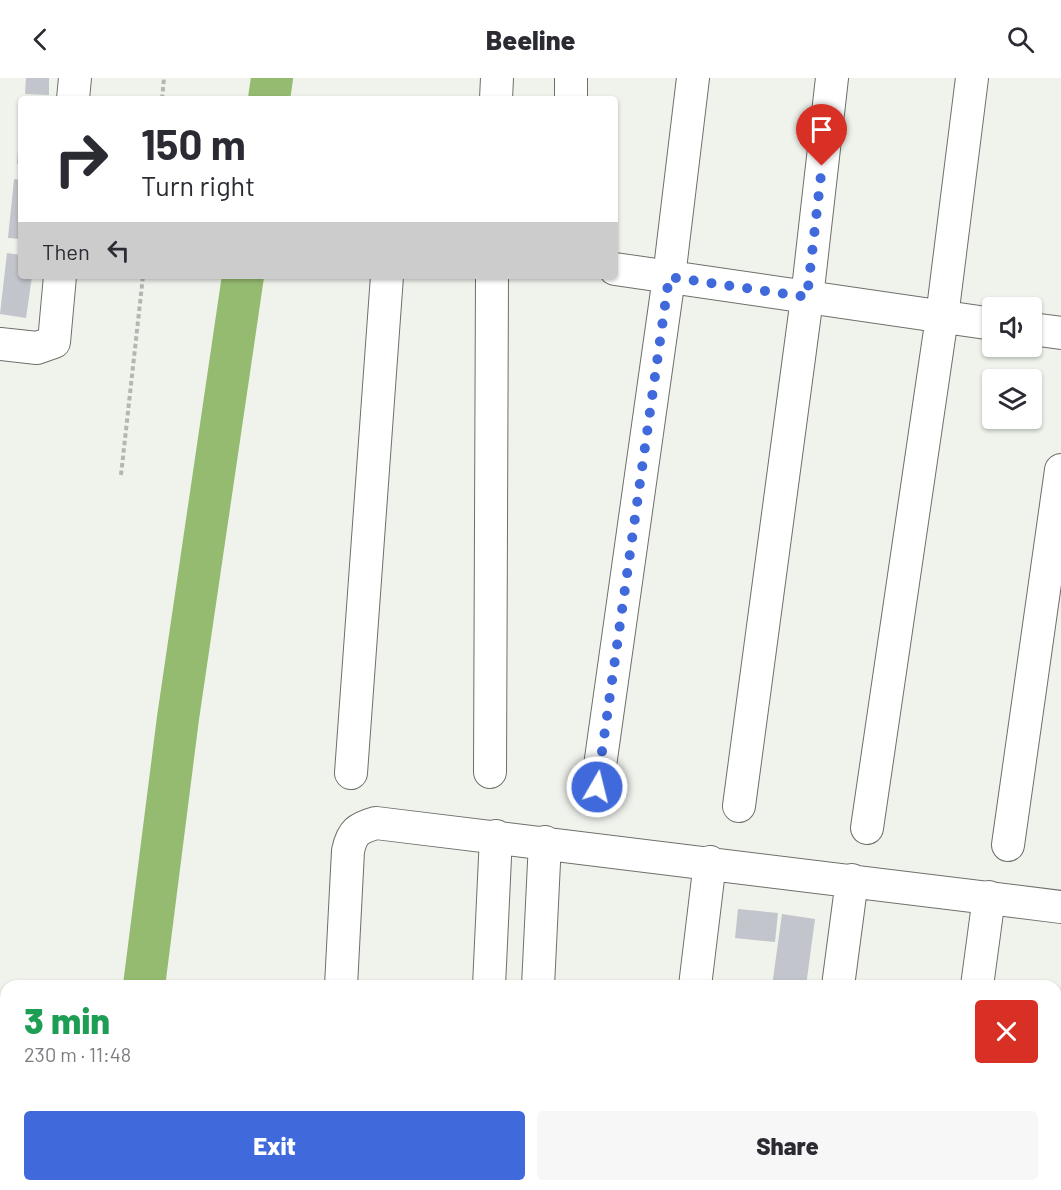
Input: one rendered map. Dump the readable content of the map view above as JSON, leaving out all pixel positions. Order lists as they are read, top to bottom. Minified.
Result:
{"page":{"header":"Beeline","turn":["150 m","Turn right"],"then":"Then","heading":["3 min","230 m · 11:48"],"buttons":["Exit","Share"]}}
